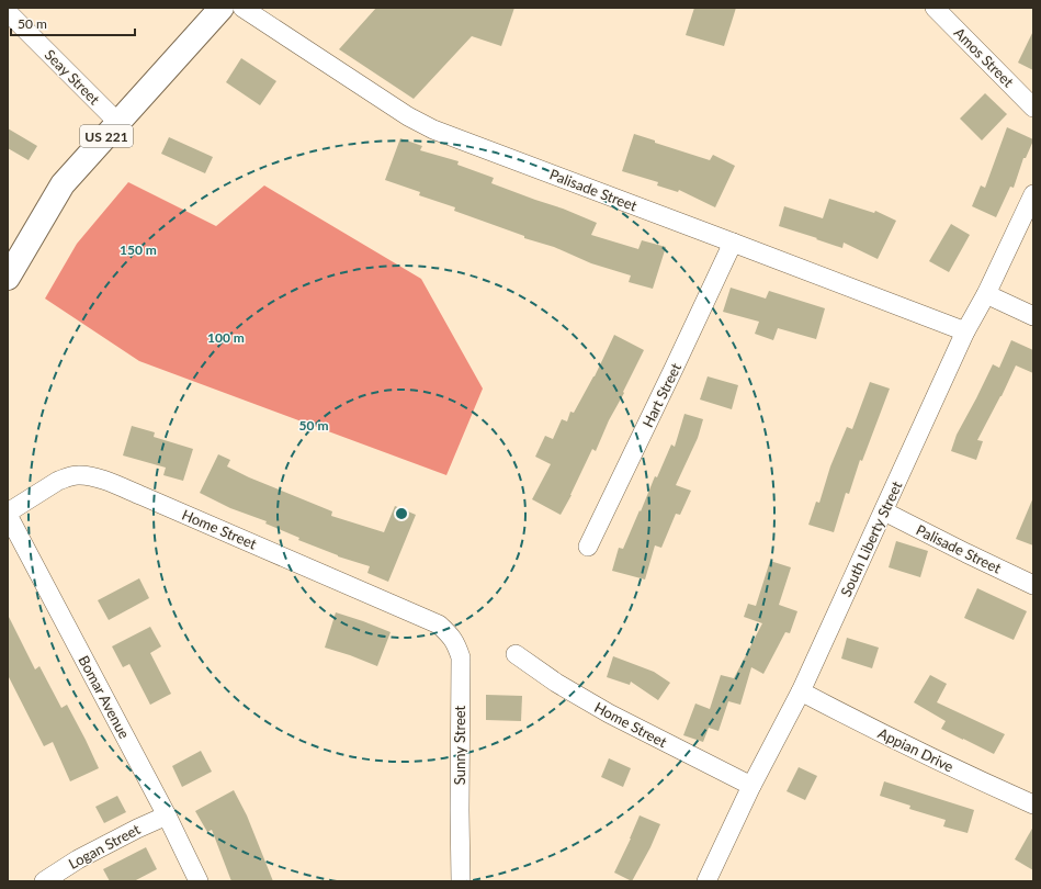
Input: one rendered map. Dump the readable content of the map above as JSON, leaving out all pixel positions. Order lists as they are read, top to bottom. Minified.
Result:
{"streets":{"main road":["US 221"],"street":["Amos Street","Seay Street","Palisade Street","Hart Street","Home Street","South Liberty Street","Bomar Avenue","Sunny Street","Appian Drive","Logan Street"]},"crossings":[["Seay Street","US 221"],["Palisade Street","Hart Street"],["Palisade Street","South Liberty Street"],["Home Street","South Liberty Street"],["Home Street","Bomar Avenue"],["Home Street","Sunny Street"],["South Liberty Street","Appian Drive"],["Bomar Avenue","Logan Street"]],"scale_bar":"50 m","rings":["150 m","100 m","50 m"]}
